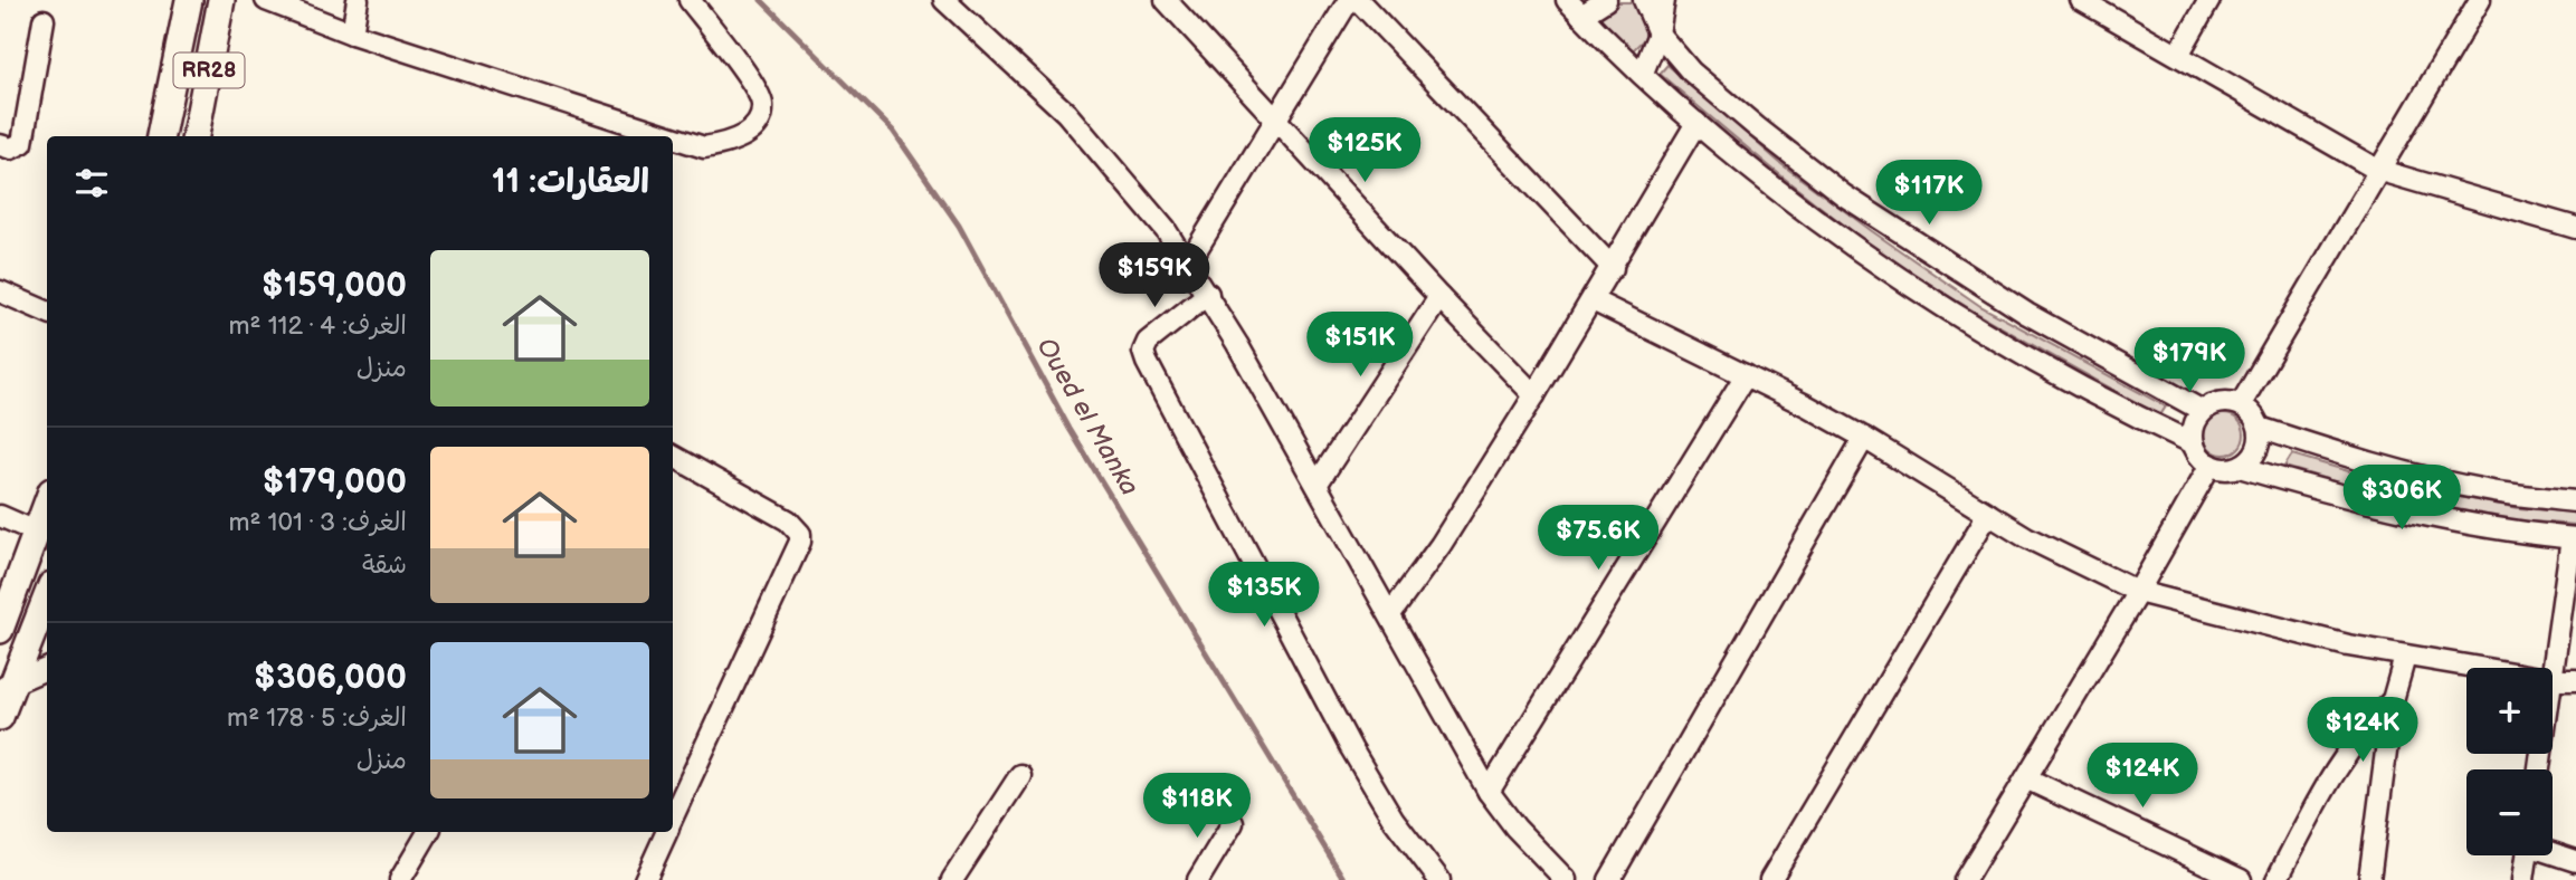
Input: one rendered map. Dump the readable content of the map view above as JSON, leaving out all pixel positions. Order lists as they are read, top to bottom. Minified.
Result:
{"streets":{"main road":["RR28"]},"water":["Oued el Manka"],"page":{"price":["$125K","$117K","$159K","$151K","$179K","$306K","$75.6K","$135K","$124K","$124K","$118K"],"heading":"العقارات: 11","list":[{"name":"$159,000","note":"الغرف: 4 · 112 m² · منزل"},{"name":"$179,000","note":"الغرف: 3 · 101 m² · شقة"},{"name":"$306,000","note":"الغرف: 5 · 178 m² · منزل"}],"map_buttons":["+","−"]}}
